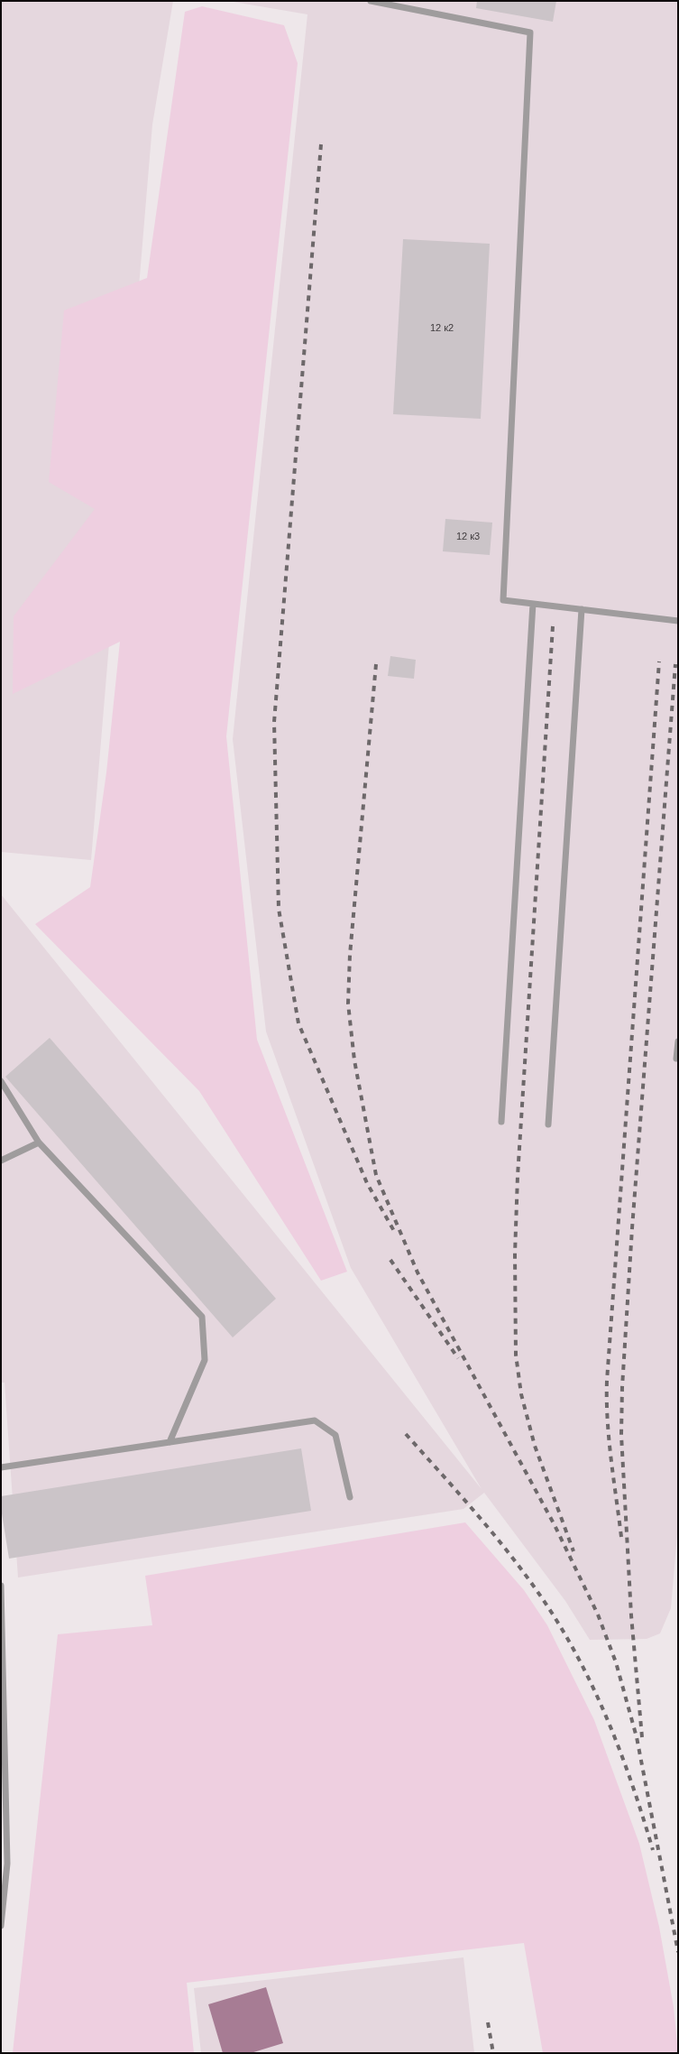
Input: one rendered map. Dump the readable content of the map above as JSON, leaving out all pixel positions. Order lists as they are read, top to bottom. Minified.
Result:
{"house_numbers":["12 к2","12 к3"]}
